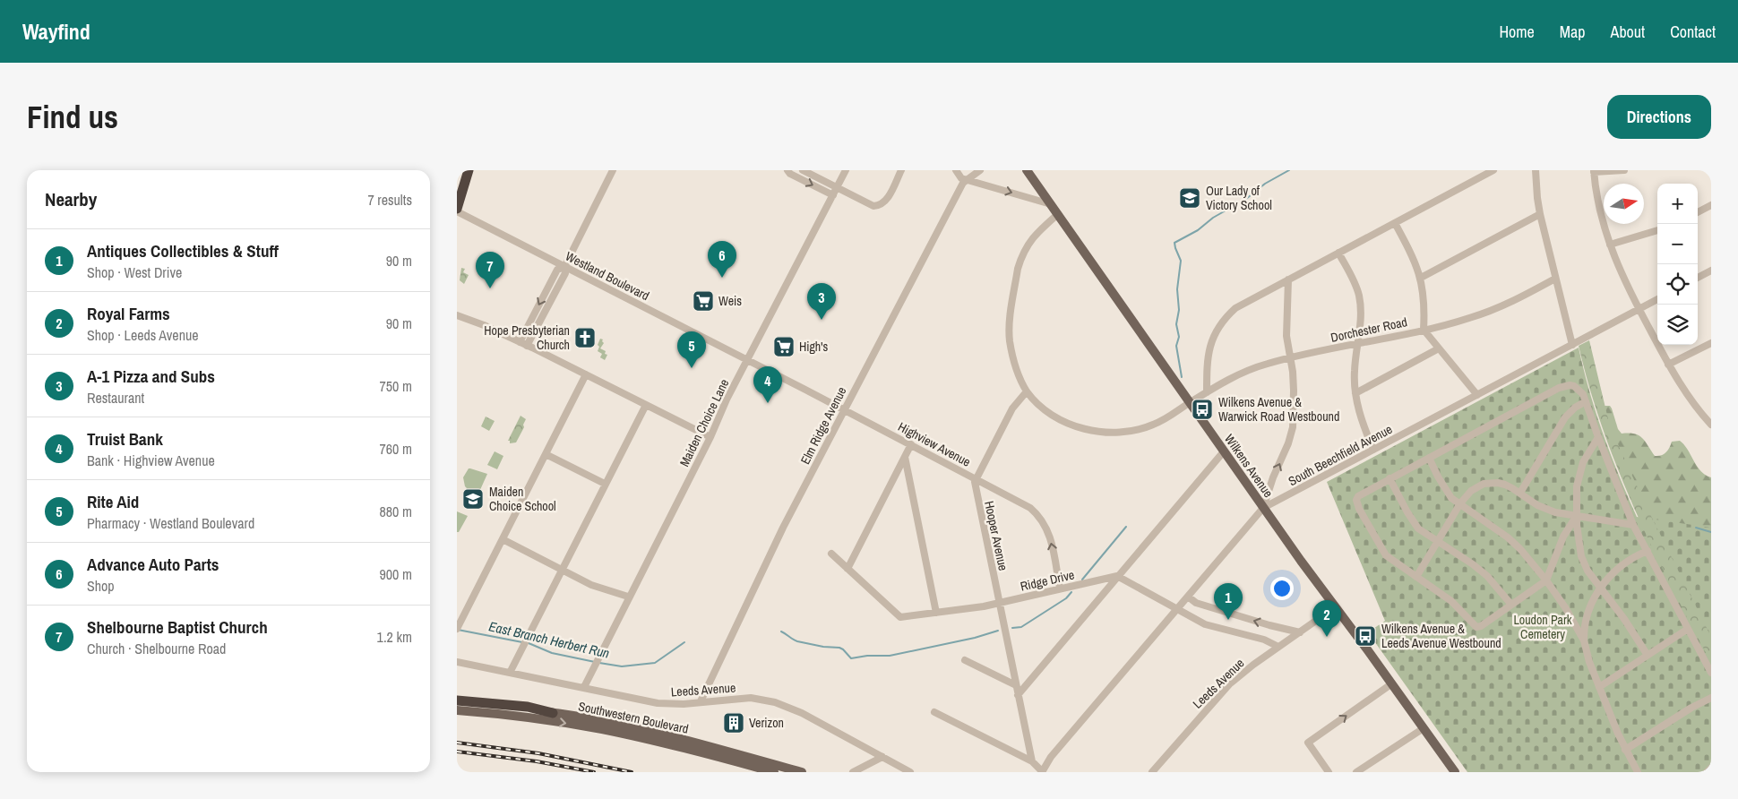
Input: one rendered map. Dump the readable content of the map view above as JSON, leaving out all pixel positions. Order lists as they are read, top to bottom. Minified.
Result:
{"streets":{"main road":["Wilkens Avenue","Southwestern Boulevard"],"street":["Westland Boulevard","Dorchester Road","Maiden Choice Lane","Elm Ridge Avenue","Highview Avenue","South Beechfield Avenue","Hooper Avenue","Ridge Drive","Leeds Avenue"]},"crossings":[["Westland Boulevard","Maiden Choice Lane"],["Westland Boulevard","Highview Avenue"],["Dorchester Road","Wilkens Avenue"],["Maiden Choice Lane","Highview Avenue"],["Maiden Choice Lane","Leeds Avenue"],["Elm Ridge Avenue","Highview Avenue"],["Elm Ridge Avenue","Leeds Avenue"],["Highview Avenue","Hooper Avenue"],["Highview Avenue","Ridge Drive"],["South Beechfield Avenue","Wilkens Avenue"],["Wilkens Avenue","Leeds Avenue"],["Hooper Avenue","Ridge Drive"]],"water":["East Branch Herbert Run"],"parks":["Loudon Park Cemetery"],"places":{"school or university":["Our Lady of Victory School","Maiden Choice School"],"supermarket":["Weis","High's"],"church":["Hope Presbyterian Church"],"bus stop":["Wilkens Avenue & Warwick Road Westbound","Wilkens Avenue & Leeds Avenue Westbound"],"building":["Verizon"]},"north":"right","page":{"header":"Wayfind","nav":["Home","Map","About","Contact"],"buttons":"Directions","title":"Find us","heading":["Nearby","7 results"],"map_buttons":["+","−"],"list":[{"mark":"1","name":"Antiques Collectibles & Stuff","note":"Shop · West Drive","value":"90 m"},{"mark":"2","name":"Royal Farms","note":"Shop · Leeds Avenue","value":"90 m"},{"mark":"3","name":"A-1 Pizza and Subs","note":"Restaurant","value":"750 m"},{"mark":"4","name":"Truist Bank","note":"Bank · Highview Avenue","value":"760 m"},{"mark":"5","name":"Rite Aid","note":"Pharmacy · Westland Boulevard","value":"880 m"},{"mark":"6","name":"Advance Auto Parts","note":"Shop","value":"900 m"},{"mark":"7","name":"Shelbourne Baptist Church","note":"Church · Shelbourne Road","value":"1.2 km"}],"pins":["6","7","3","5","4","1","2"]}}
